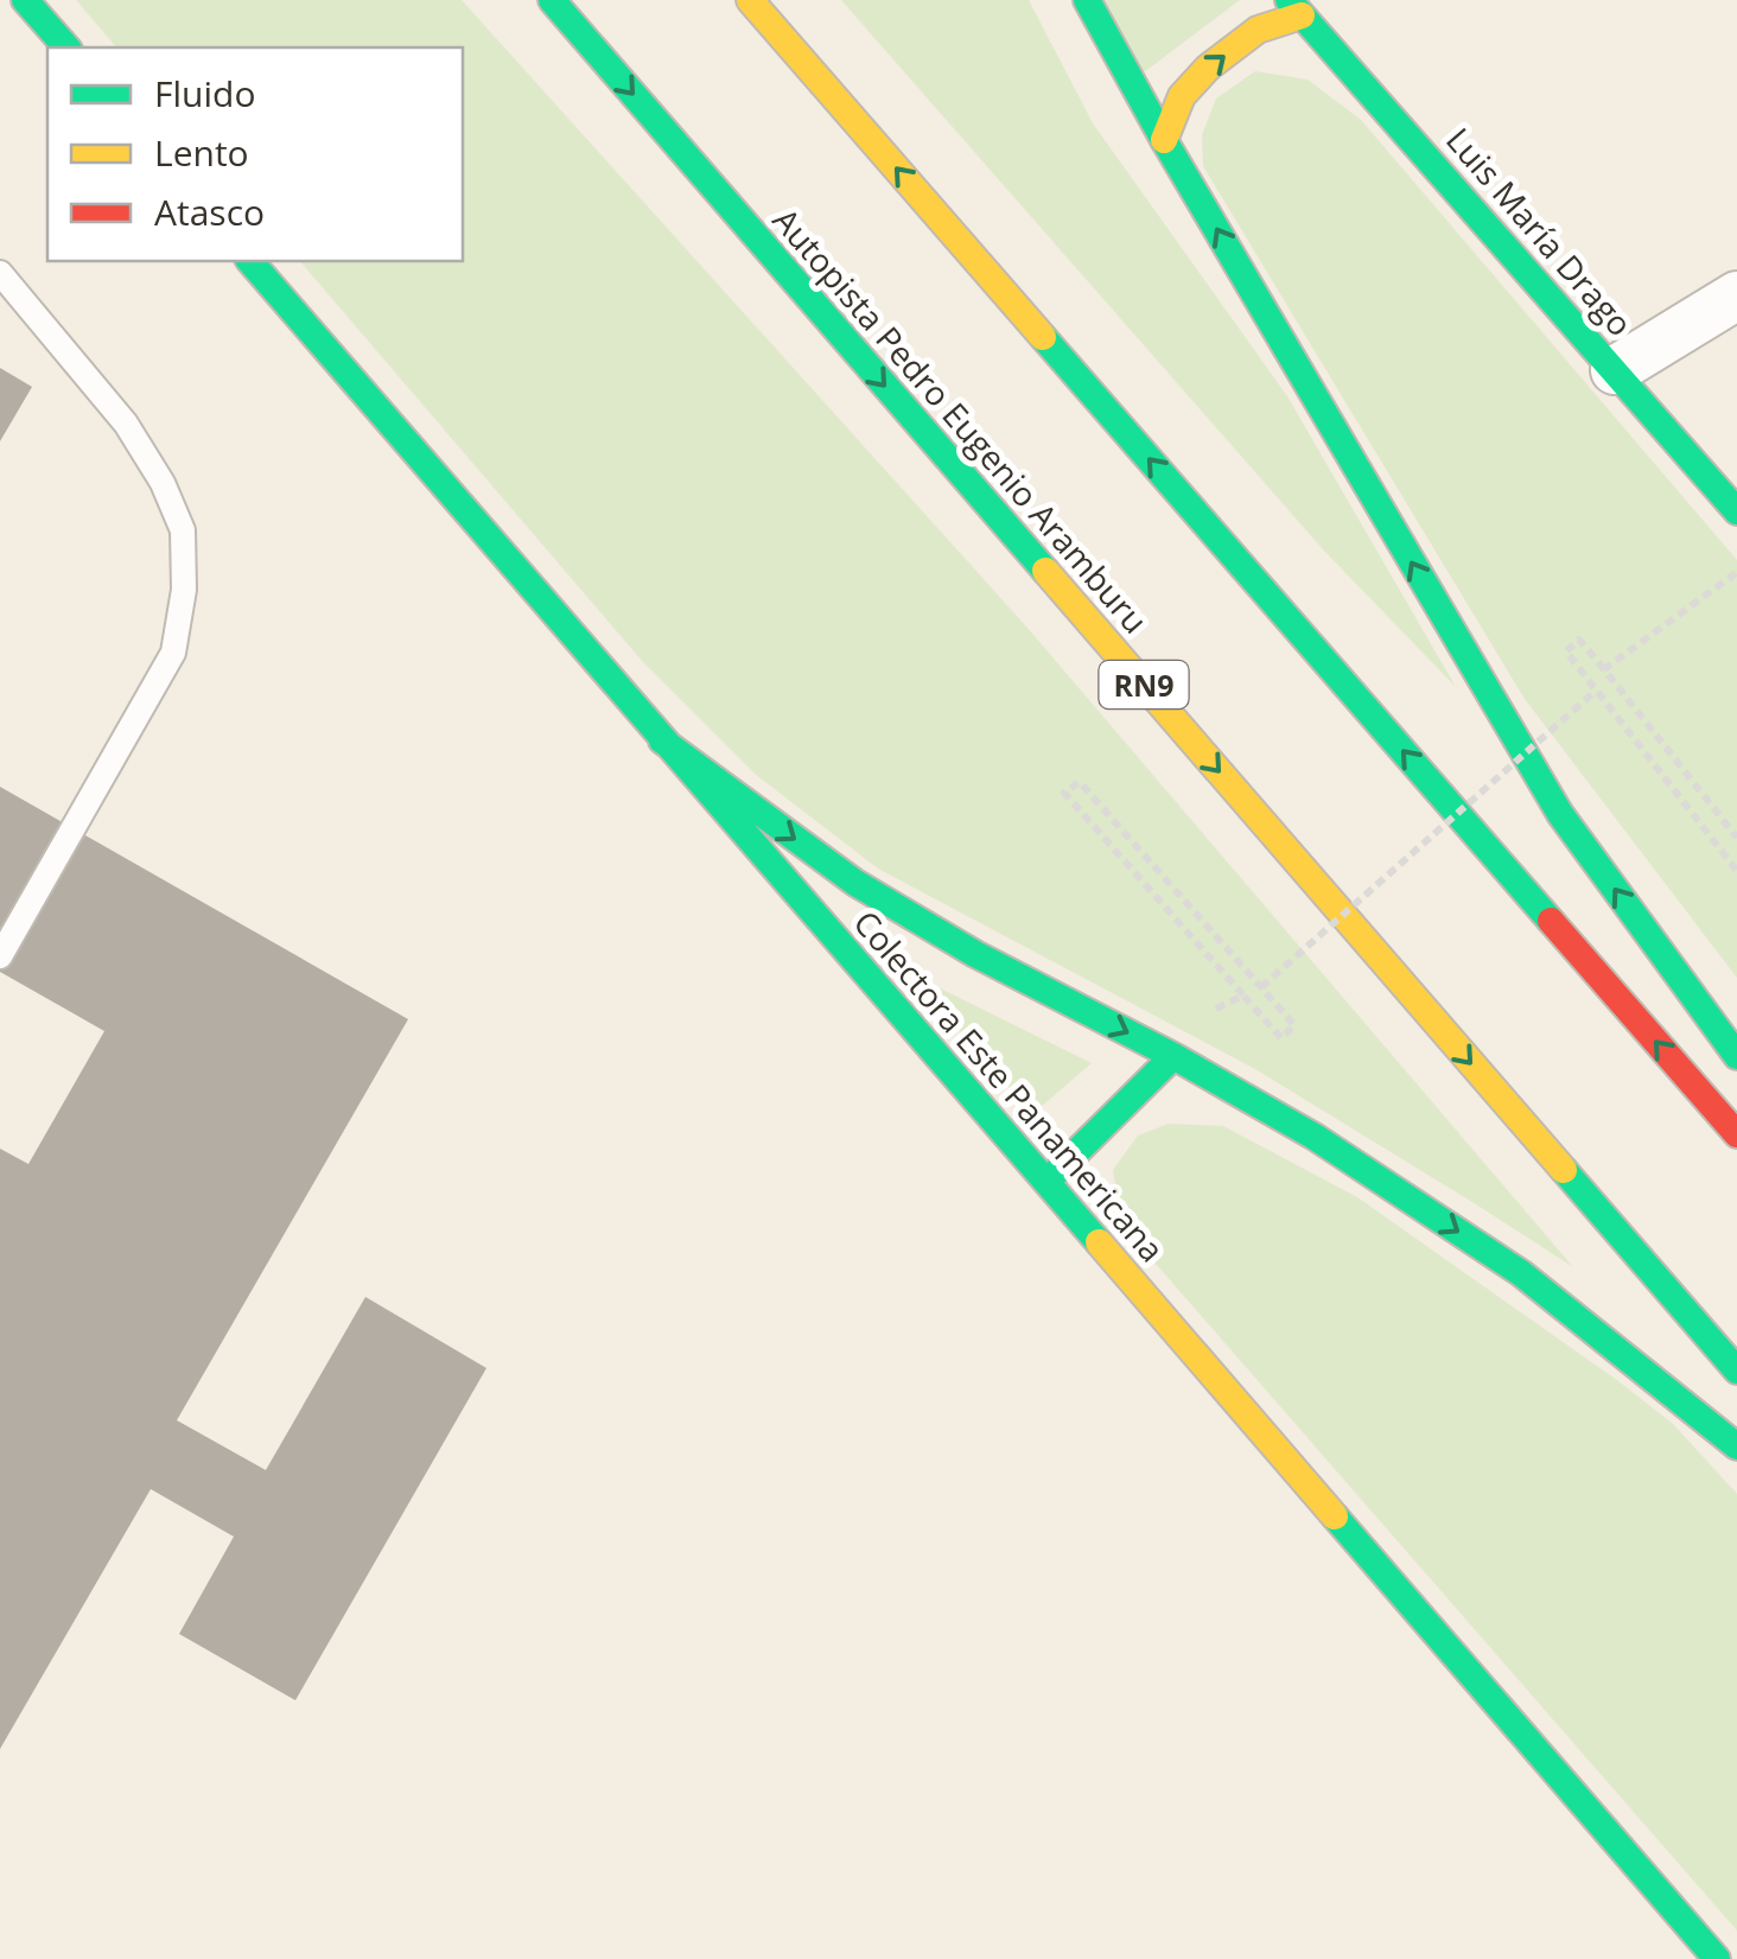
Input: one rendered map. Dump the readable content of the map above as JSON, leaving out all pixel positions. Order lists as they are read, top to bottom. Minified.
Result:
{"streets":{"main road":["Luis María Drago","Autopista Pedro Eugenio Aramburu","RN9","Colectora Este Panamericana"]},"legend":["Fluido","Lento","Atasco"]}
